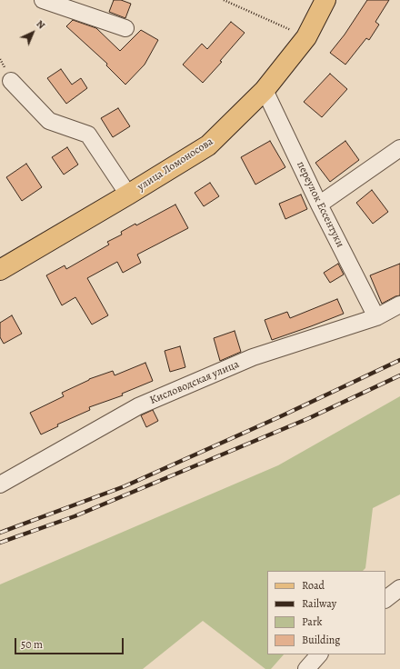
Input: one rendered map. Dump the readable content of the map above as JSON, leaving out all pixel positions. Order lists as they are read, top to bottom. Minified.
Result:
{"streets":{"main road":["улица Ломоносова"],"street":["переулок Ессентуки","Кисловодская улица"]},"crossings":[["улица Ломоносова","переулок Ессентуки"],["переулок Ессентуки","Кисловодская улица"]],"legend":["Road","Railway","Park","Building"],"scale_bar":"50 m","north":"top right"}
